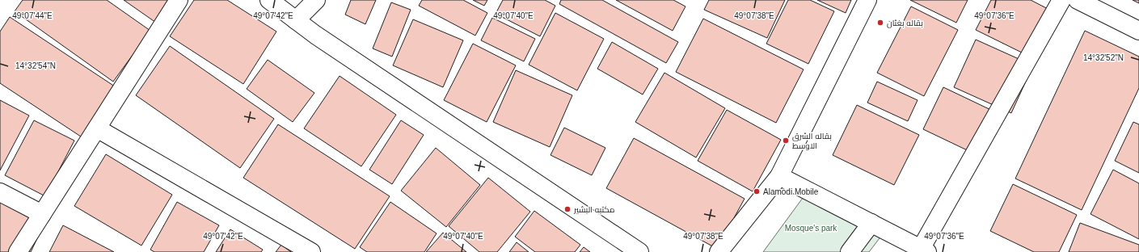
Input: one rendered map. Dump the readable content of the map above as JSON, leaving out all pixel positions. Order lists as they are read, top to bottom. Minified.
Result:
{"parks":["Mosque's park"],"places":["بقاله بغثان","بقاله الشرق الاوسط","Alamodi Mobile","مكتبه البشير"],"coordinates":["49°07'44\"E","49°07'42\"E","49°07'40\"E","49°07'38\"E","49°07'36\"E","14°32'52\"N","14°32'54\"N"]}
